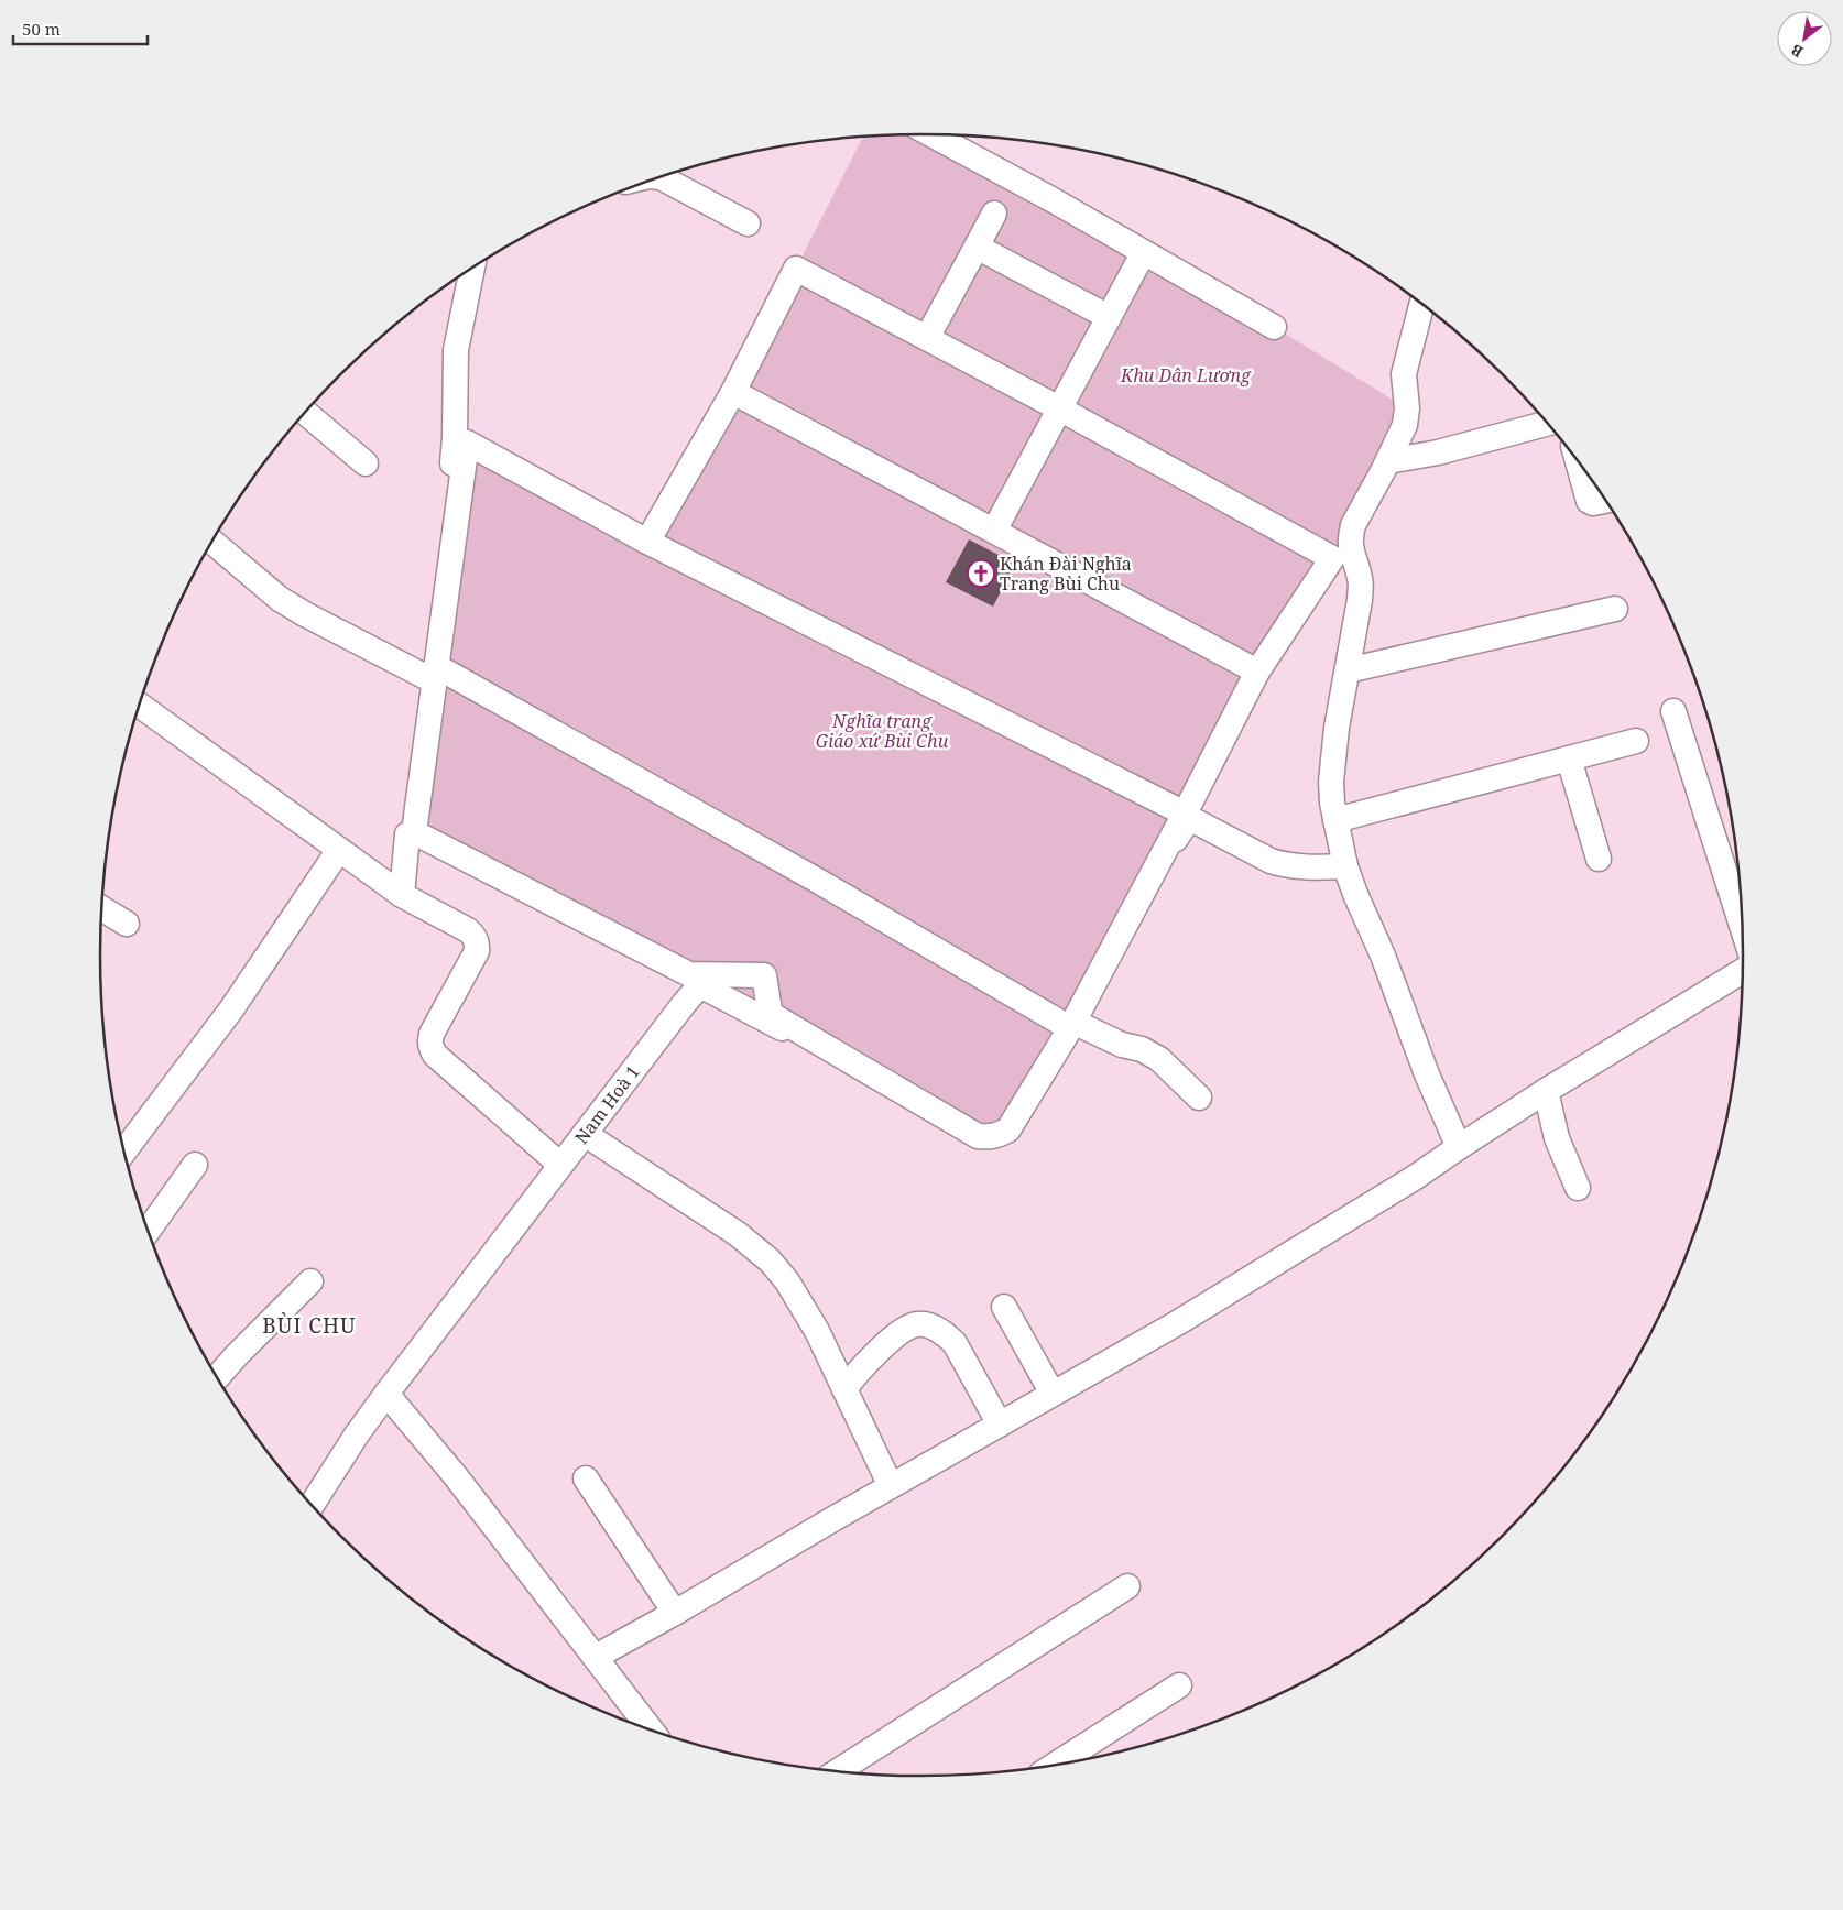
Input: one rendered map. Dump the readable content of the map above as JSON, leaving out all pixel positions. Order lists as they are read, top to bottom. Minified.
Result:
{"streets":{"street":["Nam Hoà 1"]},"districts":["BÙI CHU"],"parks":["Khu Dân Lương","Nghĩa trang Giáo xứ Bùi Chu"],"places":{"church":["Khán Đài Nghĩa Trang Bùi Chu"]},"scale_bar":"50 m","north":"bottom left"}
